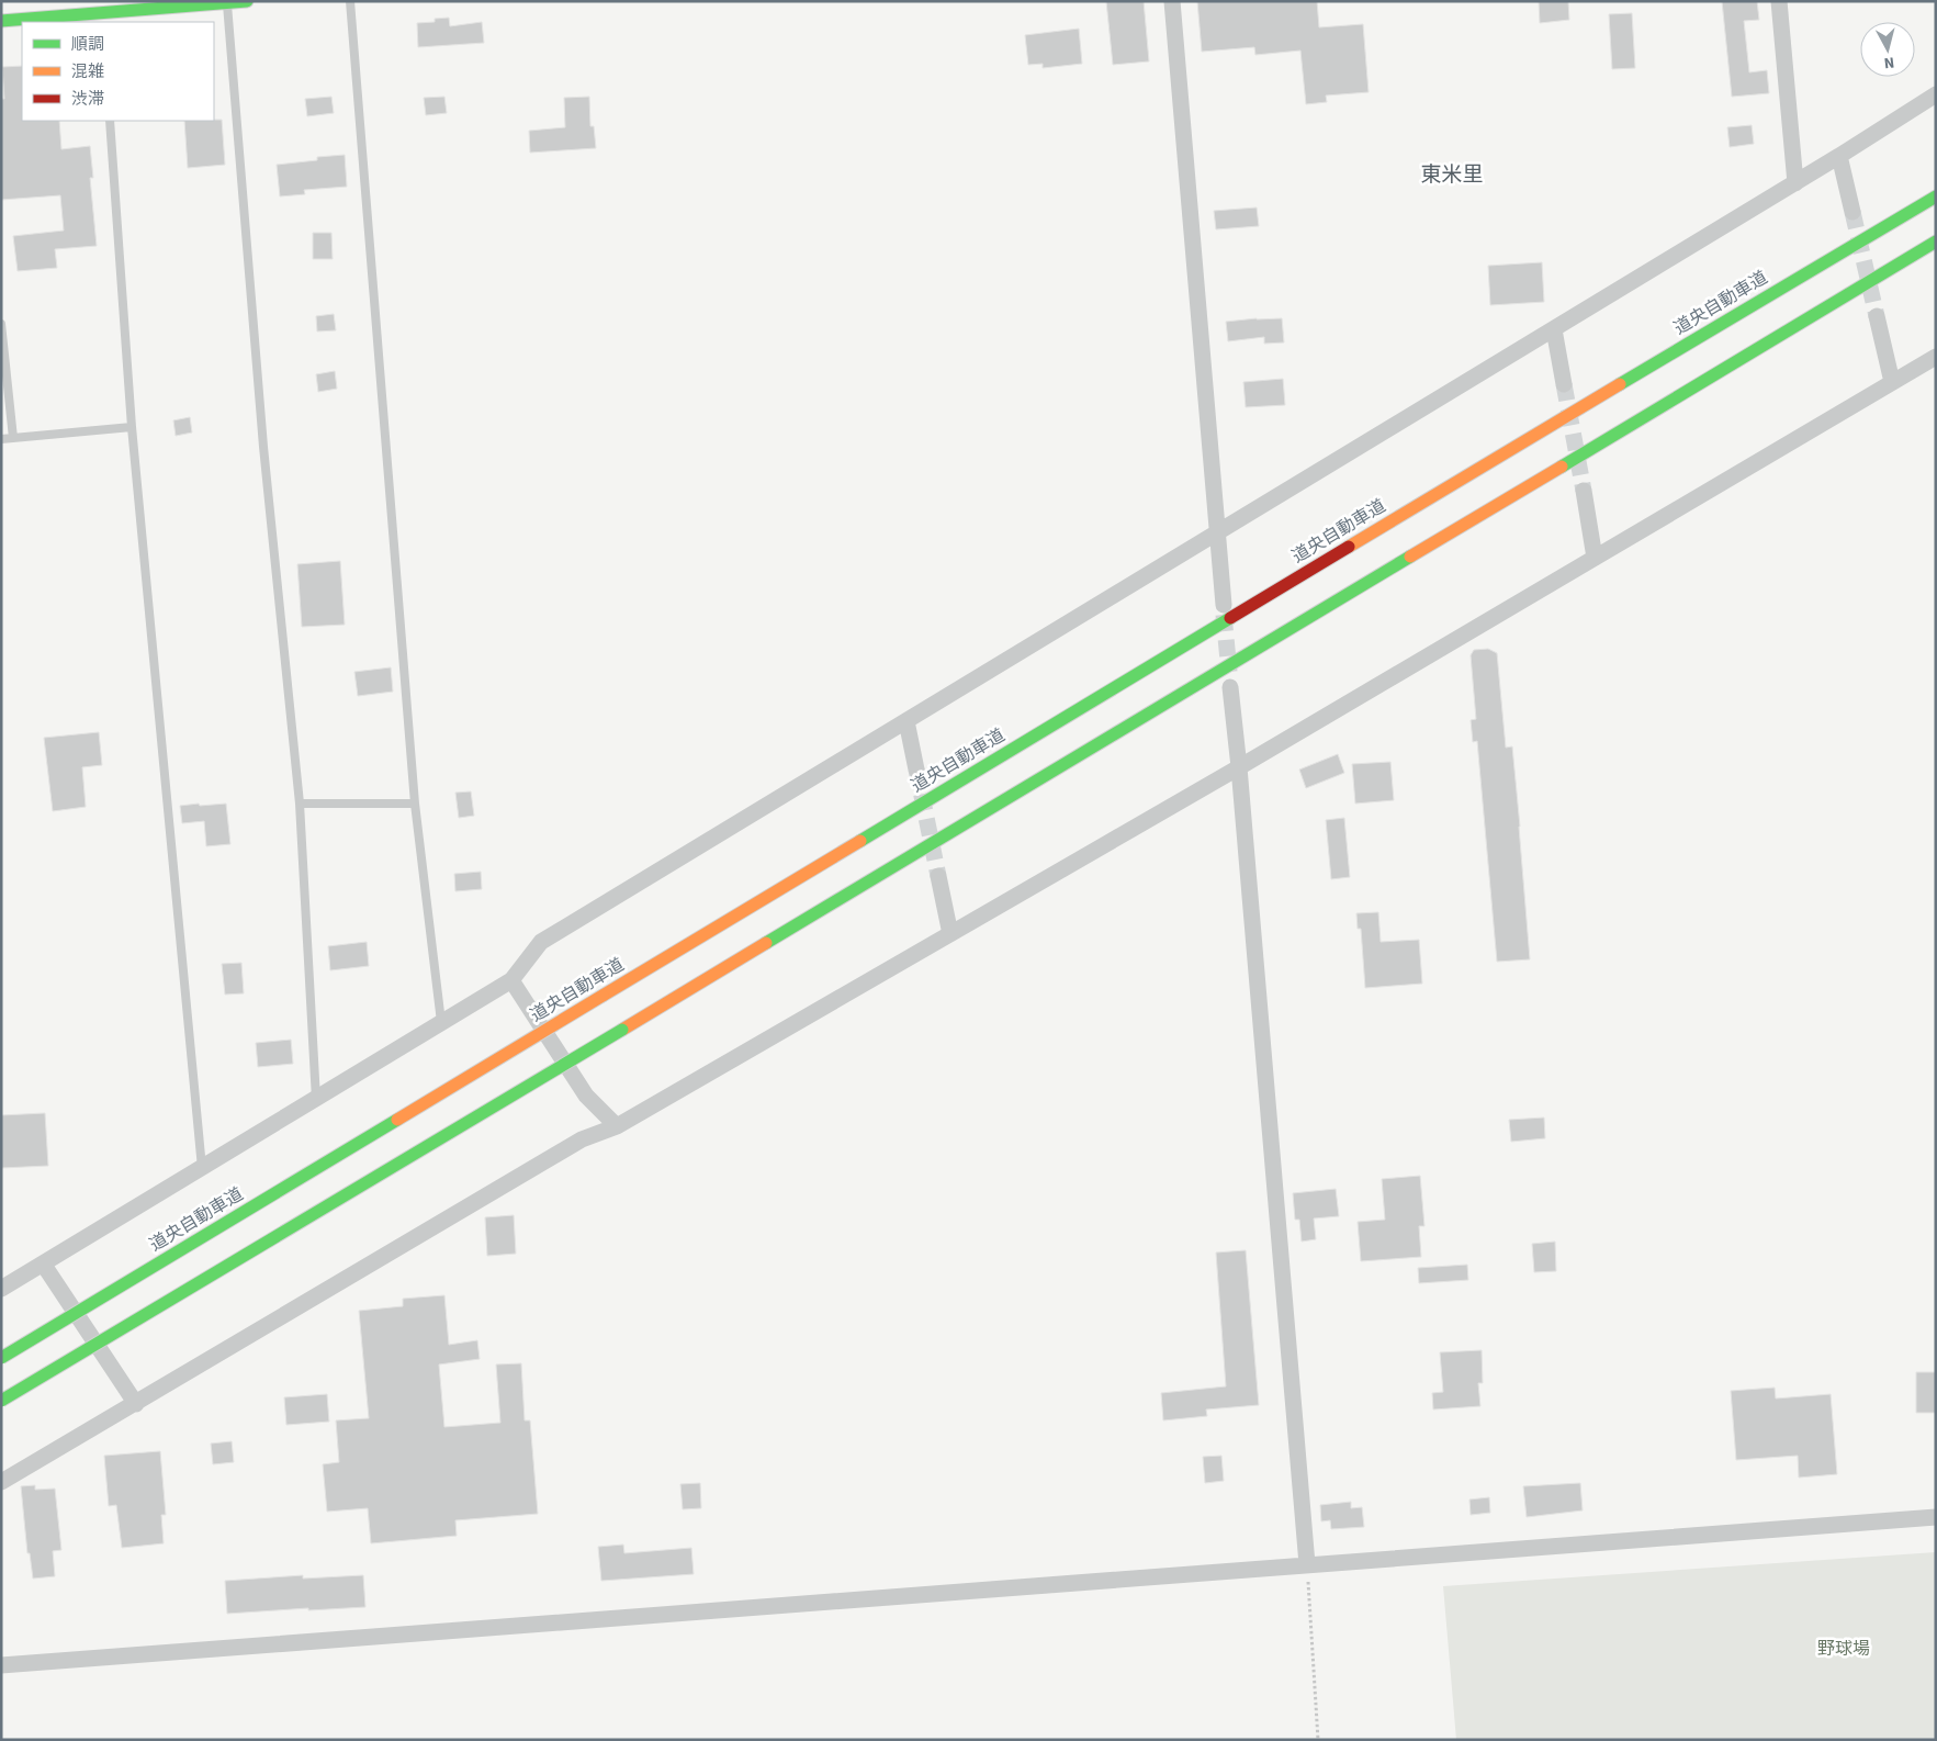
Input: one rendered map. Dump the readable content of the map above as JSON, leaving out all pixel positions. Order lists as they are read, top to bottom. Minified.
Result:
{"streets":{"main road":["道央自動車道"]},"districts":["東米里"],"parks":["野球場"],"legend":["順調","混雑","渋滞"],"north":"bottom"}
